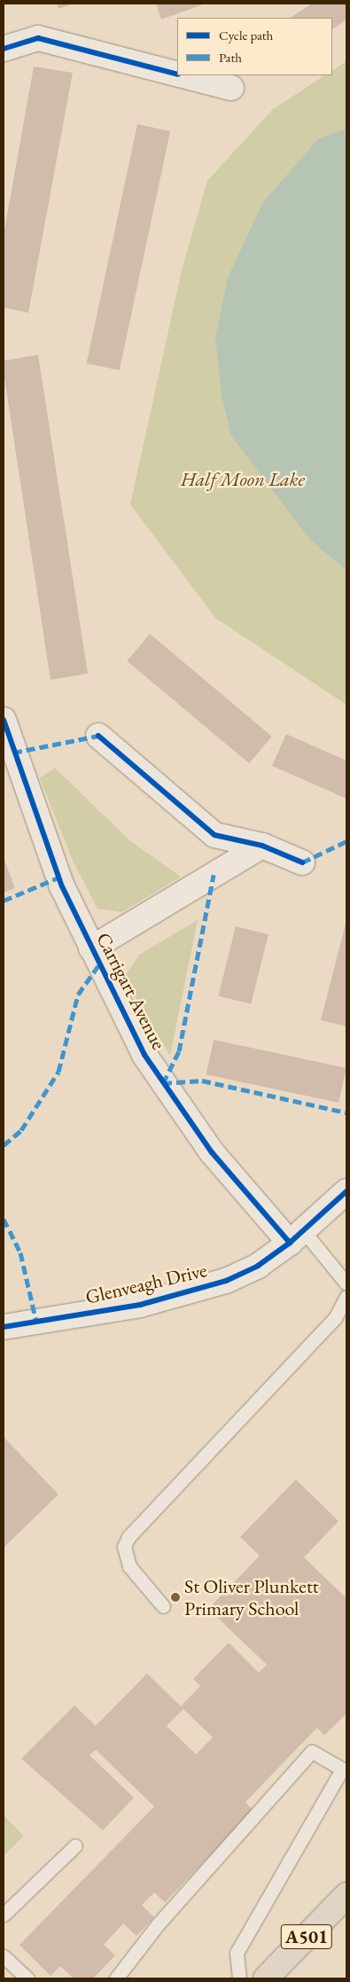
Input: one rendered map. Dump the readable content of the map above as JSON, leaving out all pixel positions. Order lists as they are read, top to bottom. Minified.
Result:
{"streets":{"main road":["A501"],"street":["Carrigart Avenue","Glenveagh Drive"]},"crossings":[["Carrigart Avenue","Glenveagh Drive"]],"parks":["Half Moon Lake"],"places":["St Oliver Plunkett Primary School"],"legend":["Cycle path","Path"]}
